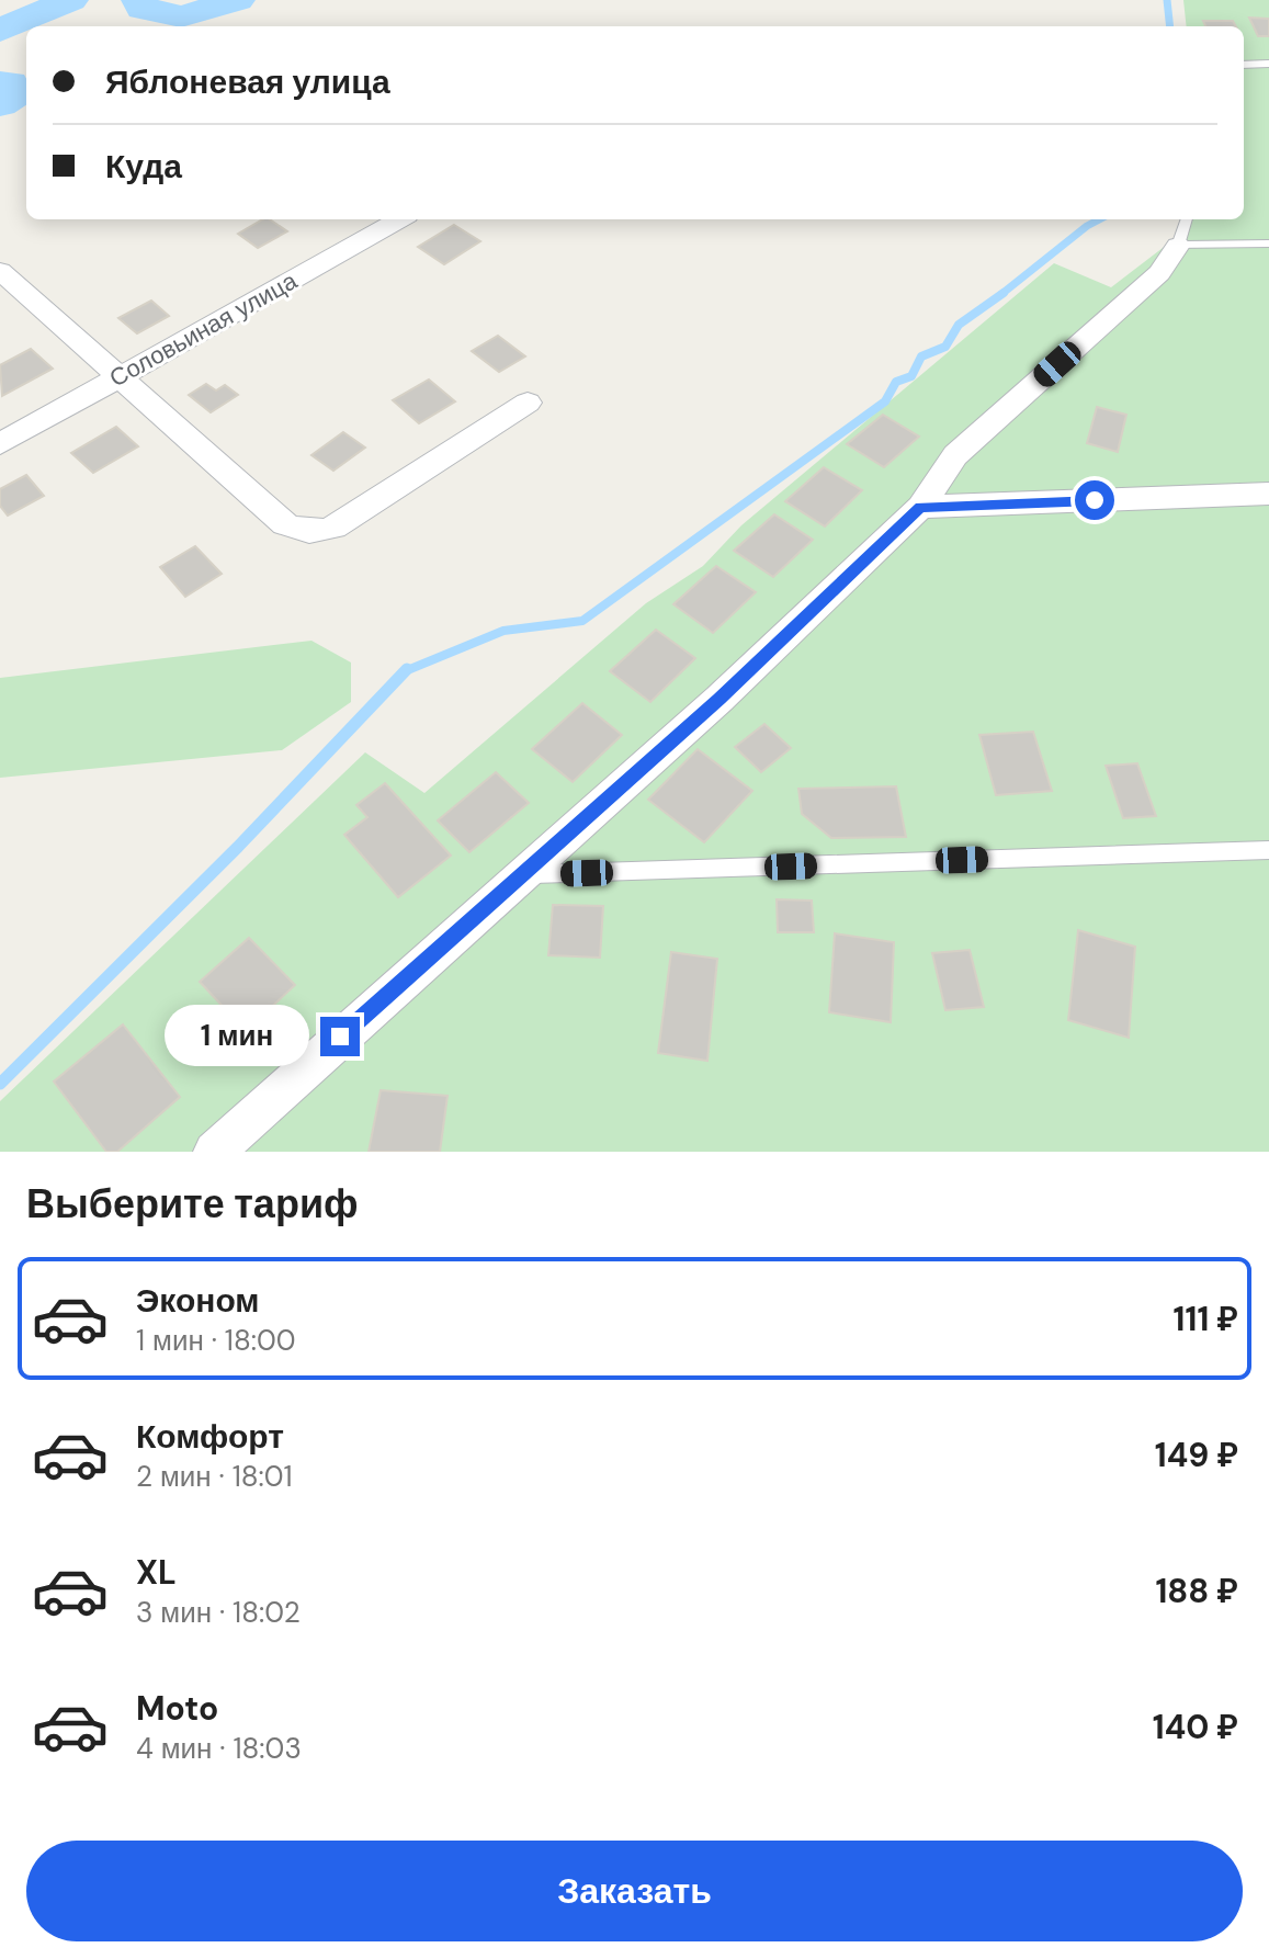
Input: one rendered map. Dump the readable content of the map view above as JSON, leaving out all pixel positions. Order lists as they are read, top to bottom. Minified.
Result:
{"streets":{"street":["Соловьиная улица"]},"page":{"banner":["Яблоневая улица","Куда"],"bubble":"1 мин","heading":"Выберите тариф","list":[{"name":"Эконом","note":"1 мин · 18:00","value":"111 ₽"},{"name":"Комфорт","note":"2 мин · 18:01","value":"149 ₽"},{"name":"XL","note":"3 мин · 18:02","value":"188 ₽"},{"name":"Moto","note":"4 мин · 18:03","value":"140 ₽"}],"buttons":"Заказать"}}
